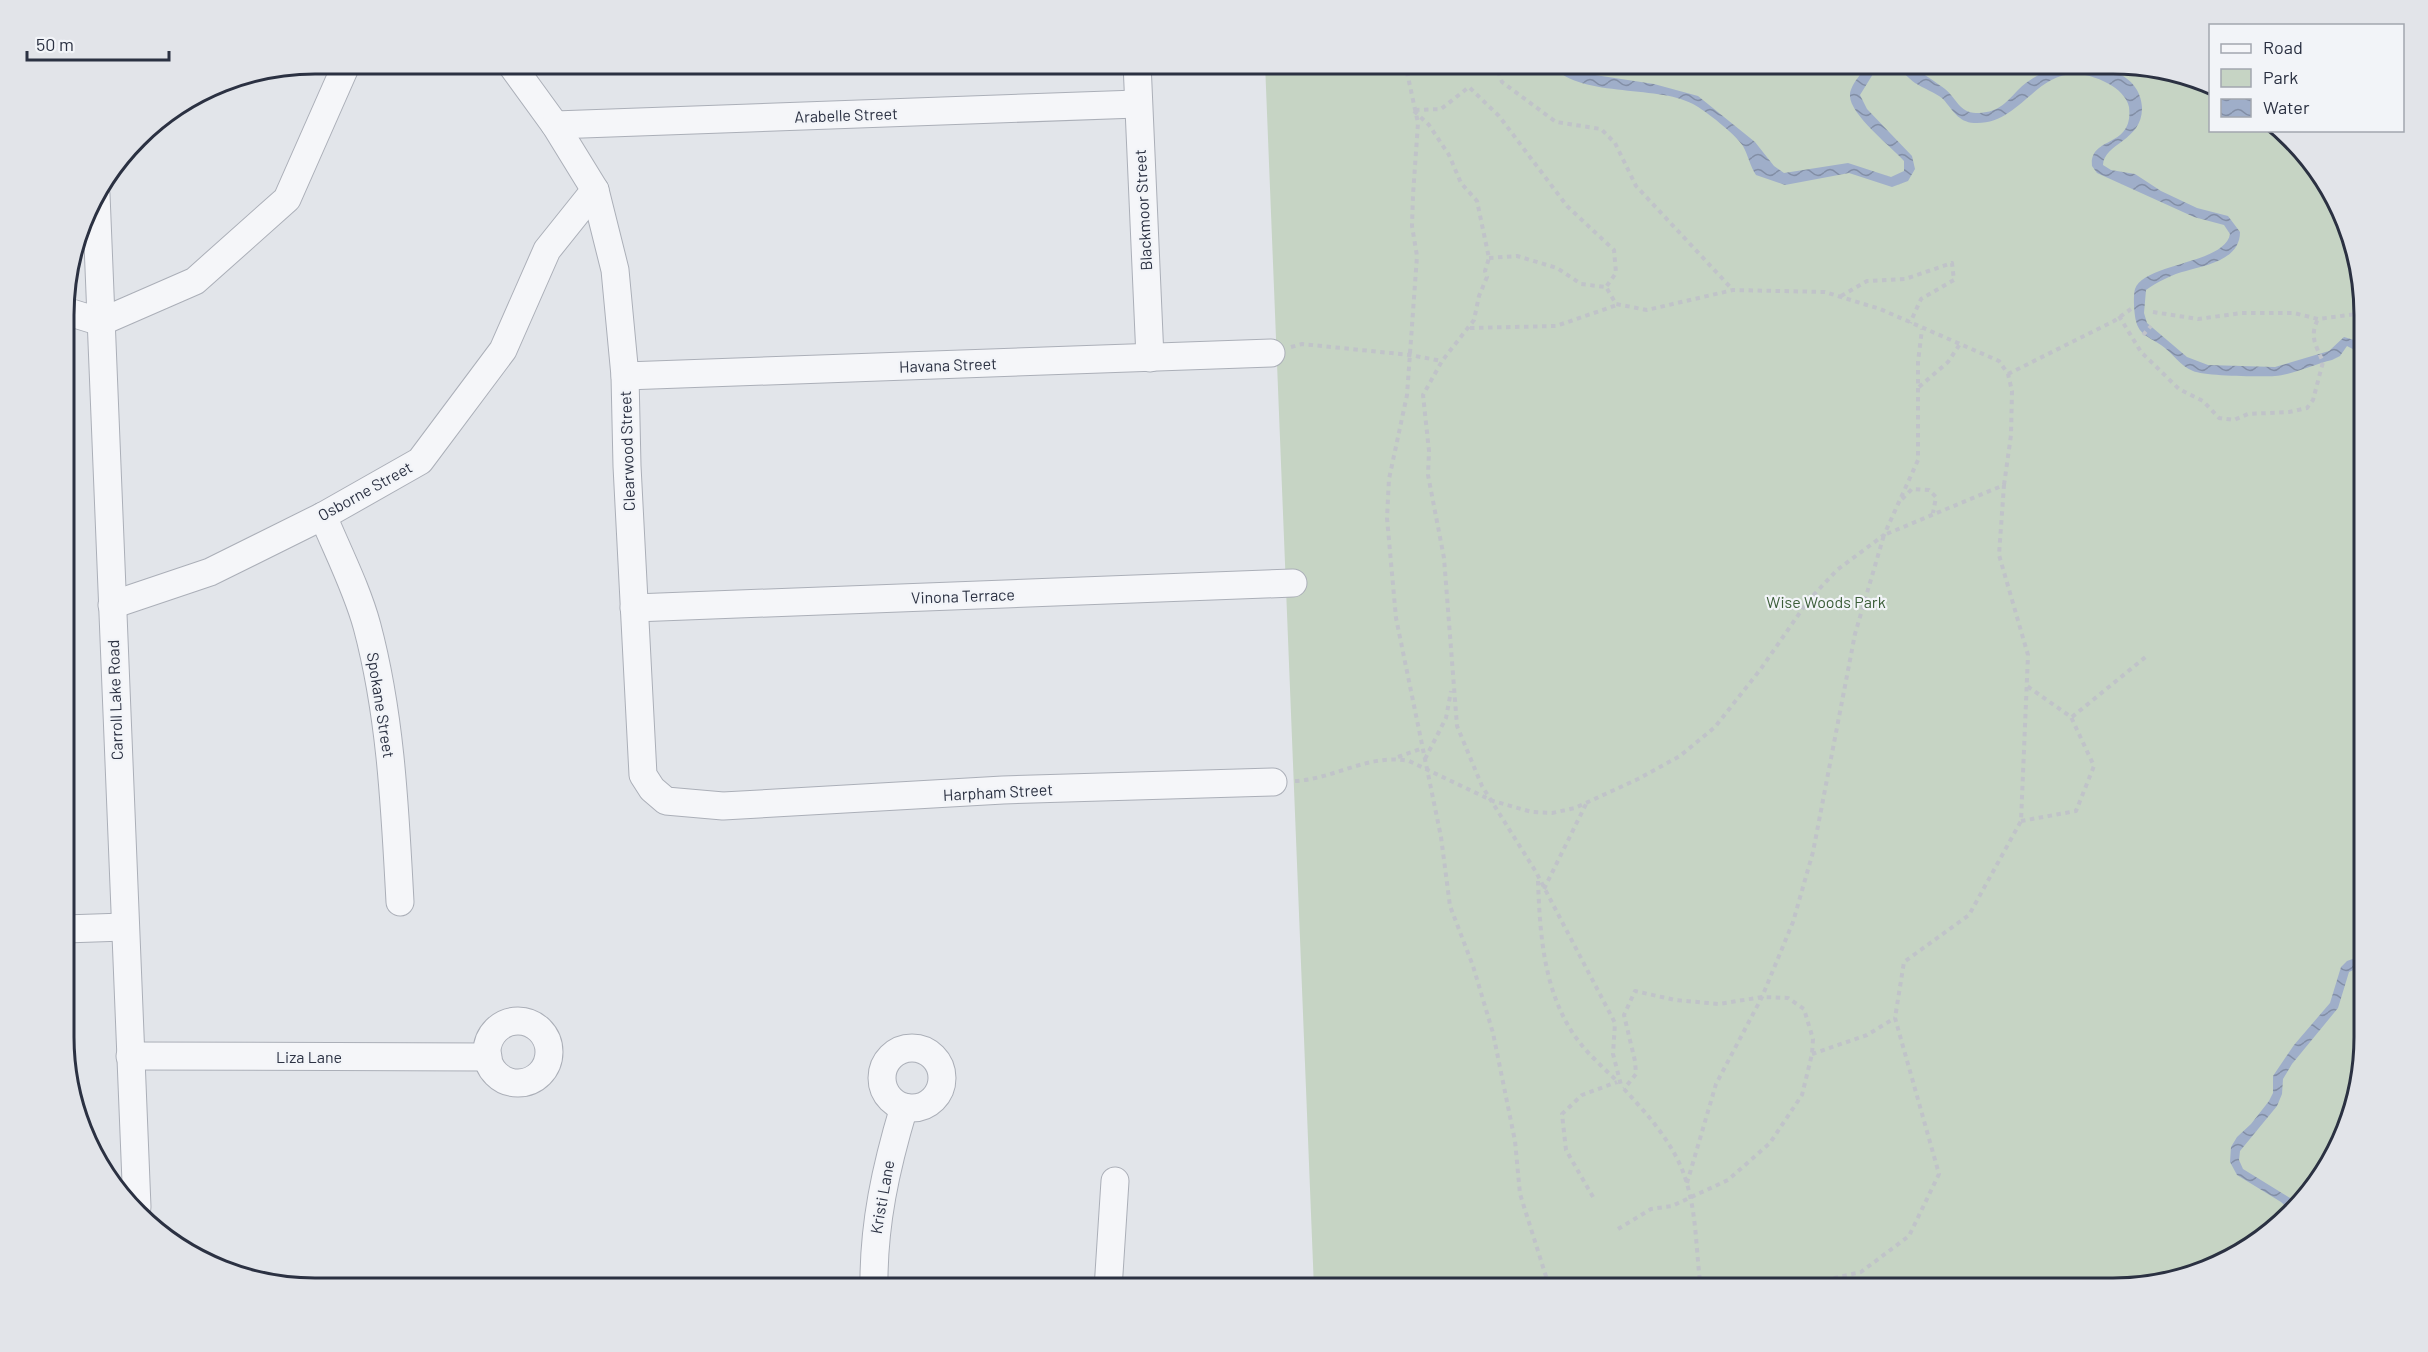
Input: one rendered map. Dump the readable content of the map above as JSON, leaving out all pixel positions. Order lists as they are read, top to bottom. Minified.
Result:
{"streets":{"street":["Arabelle Street","Blackmoor Street","Havana Street","Clearwood Street","Osborne Street","Vinona Terrace","Carroll Lake Road","Spokane Street","Harpham Street","Liza Lane","Kristi Lane"]},"crossings":[["Arabelle Street","Blackmoor Street"],["Arabelle Street","Clearwood Street"],["Blackmoor Street","Havana Street"],["Havana Street","Clearwood Street"],["Clearwood Street","Osborne Street"],["Clearwood Street","Vinona Terrace"],["Clearwood Street","Harpham Street"],["Osborne Street","Carroll Lake Road"],["Osborne Street","Spokane Street"],["Carroll Lake Road","Liza Lane"]],"parks":["Wise Woods Park"],"legend":["Road","Park","Water"],"scale_bar":"50 m"}
